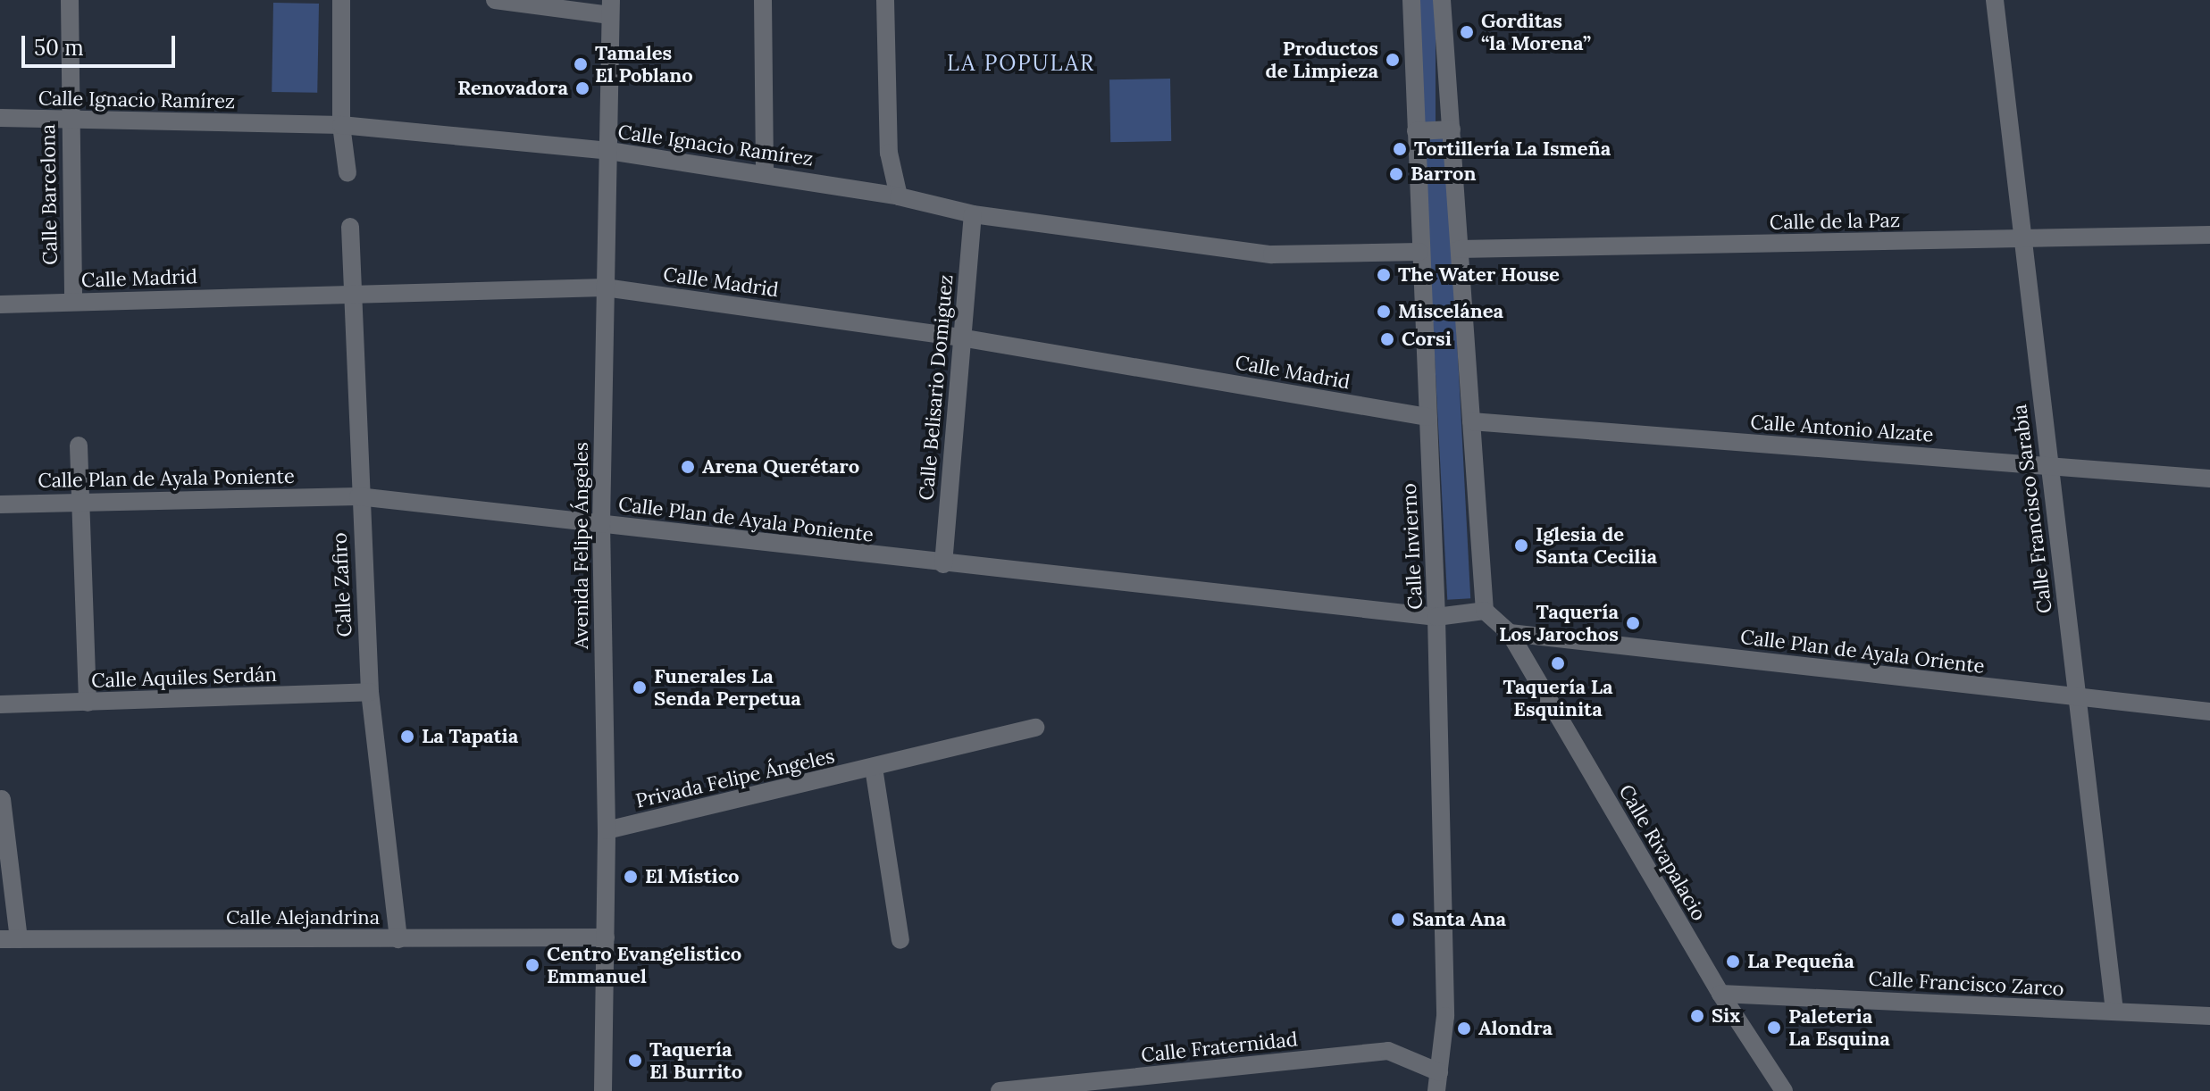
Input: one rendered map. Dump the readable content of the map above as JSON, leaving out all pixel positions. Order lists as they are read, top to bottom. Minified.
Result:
{"streets":{"street":["Calle Ignacio Ramírez","Calle Barcelona","Calle de la Paz","Calle Madrid","Calle Belisario Domiguez","Calle Antonio Alzate","Calle Plan de Ayala Poniente","Calle Francisco Sarabia","Avenida Felipe Ángeles","Calle Invierno","Calle Zafiro","Calle Plan de Ayala Oriente","Calle Aquiles Serdán","Privada Felipe Ángeles","Calle Rivapalacio","Calle Alejandrina","Calle Francisco Zarco","Calle Fraternidad"]},"crossings":[["Calle Ignacio Ramírez","Calle Barcelona"],["Calle Ignacio Ramírez","Calle Belisario Domiguez"],["Calle Ignacio Ramírez","Avenida Felipe Ángeles"],["Calle Ignacio Ramírez","Calle Invierno"],["Calle Barcelona","Calle Madrid"],["Calle de la Paz","Calle Francisco Sarabia"],["Calle Madrid","Calle Belisario Domiguez"],["Calle Madrid","Avenida Felipe Ángeles"],["Calle Madrid","Calle Invierno"],["Calle Madrid","Calle Zafiro"],["Calle Belisario Domiguez","Calle Plan de Ayala Poniente"],["Calle Antonio Alzate","Calle Francisco Sarabia"],["Calle Plan de Ayala Poniente","Avenida Felipe Ángeles"],["Calle Plan de Ayala Poniente","Calle Invierno"],["Calle Plan de Ayala Poniente","Calle Zafiro"],["Calle Plan de Ayala Poniente","Calle Rivapalacio"],["Calle Francisco Sarabia","Calle Plan de Ayala Oriente"],["Calle Francisco Sarabia","Calle Francisco Zarco"],["Avenida Felipe Ángeles","Privada Felipe Ángeles"],["Avenida Felipe Ángeles","Calle Alejandrina"],["Calle Invierno","Calle Fraternidad"],["Calle Zafiro","Calle Aquiles Serdán"],["Calle Zafiro","Calle Alejandrina"],["Calle Plan de Ayala Oriente","Calle Rivapalacio"],["Calle Rivapalacio","Calle Francisco Zarco"]],"districts":["LA POPULAR"],"places":["Gorditas “la Morena”","Productos de Limpieza","Tamales El Poblano","Renovadora","Tortillería La Ismeña","Barron","The Water House","Miscelánea","Corsi","Arena Querétaro","Iglesia de Santa Cecilia","Taquería Los Jarochos","Taquería La Esquinita","Funerales La Senda Perpetua","La Tapatia","El Místico","Santa Ana","La Pequeña","Centro Evangelistico Emmanuel","Six","Paleteria La Esquina","Alondra","Taquería El Burrito"],"scale_bar":"50 m"}
